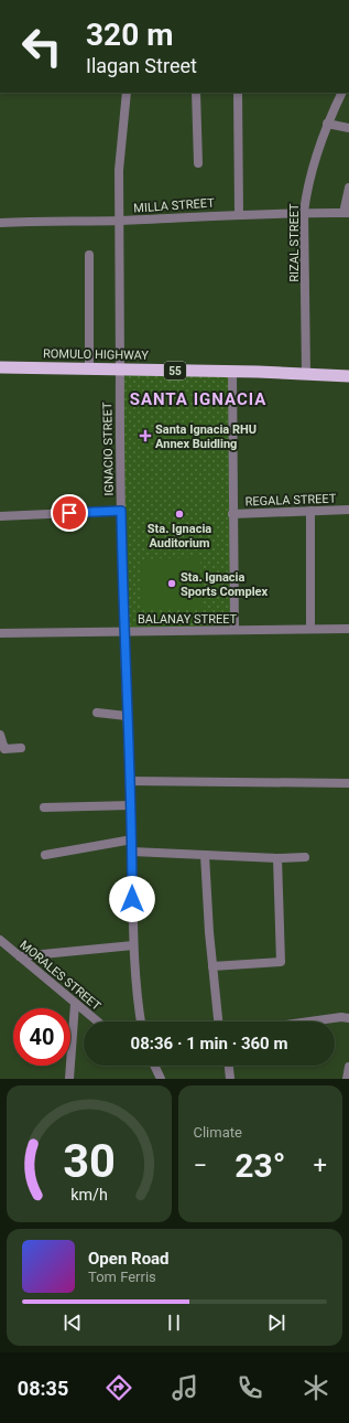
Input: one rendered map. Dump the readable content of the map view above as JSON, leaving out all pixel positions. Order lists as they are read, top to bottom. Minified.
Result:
{"streets":{"highway":["ROMULO HIGHWAY","55"],"street":["MILLA STREET","RIZAL STREET","IGNACIO STREET","REGALA STREET","BALANAY STREET","MORALES STREET"]},"crossings":[["MILLA STREET","RIZAL STREET"],["MILLA STREET","IGNACIO STREET"],["RIZAL STREET","ROMULO HIGHWAY"],["ROMULO HIGHWAY","IGNACIO STREET"],["IGNACIO STREET","BALANAY STREET"]],"districts":["SANTA IGNACIA"],"places":{"health":["Santa Ignacia RHU Annex Buidling"],"other":["Sta. Ignacia Auditorium","Sta. Ignacia Sports Complex"]},"page":{"turn":["320 m","Ilagan Street"],"limit":"40","trip":"08:36 · 1 min · 360 m","tile":"Climate","heat":["−","23°","+"],"song":["Open Road","Tom Ferris"],"tabs":"08:35","gauge":["30","km/h"]}}
